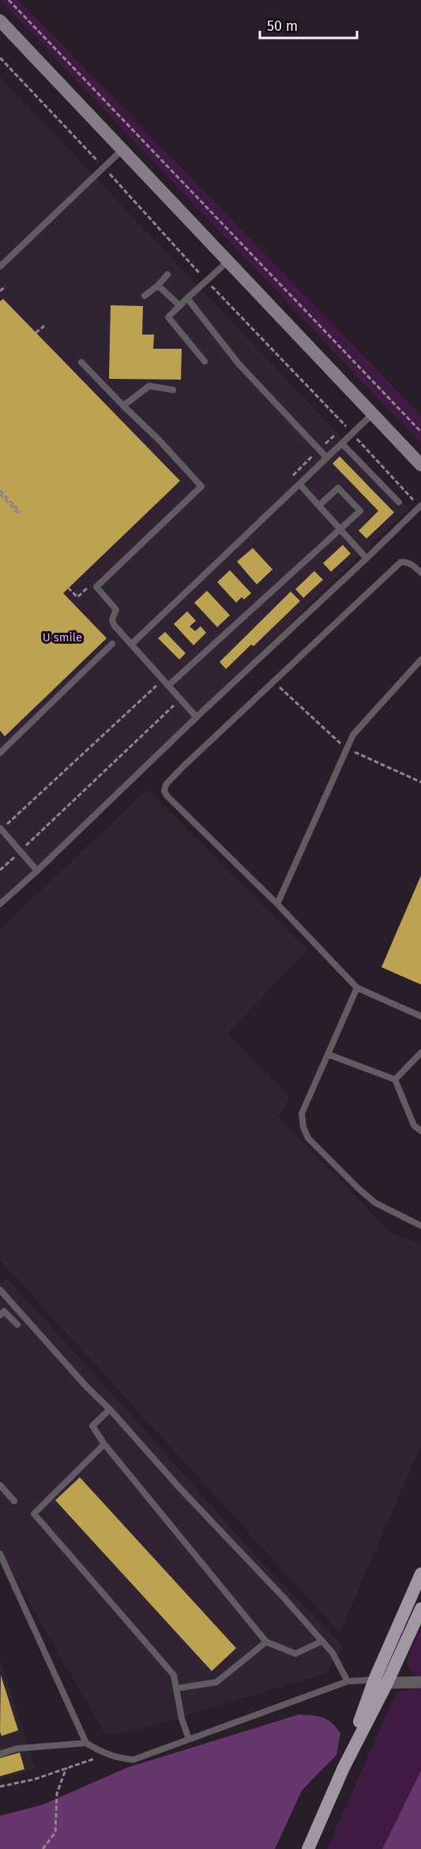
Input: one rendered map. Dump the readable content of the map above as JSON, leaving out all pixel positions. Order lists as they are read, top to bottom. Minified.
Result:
{"parks":["U smile"],"scale_bar":"50 m"}
